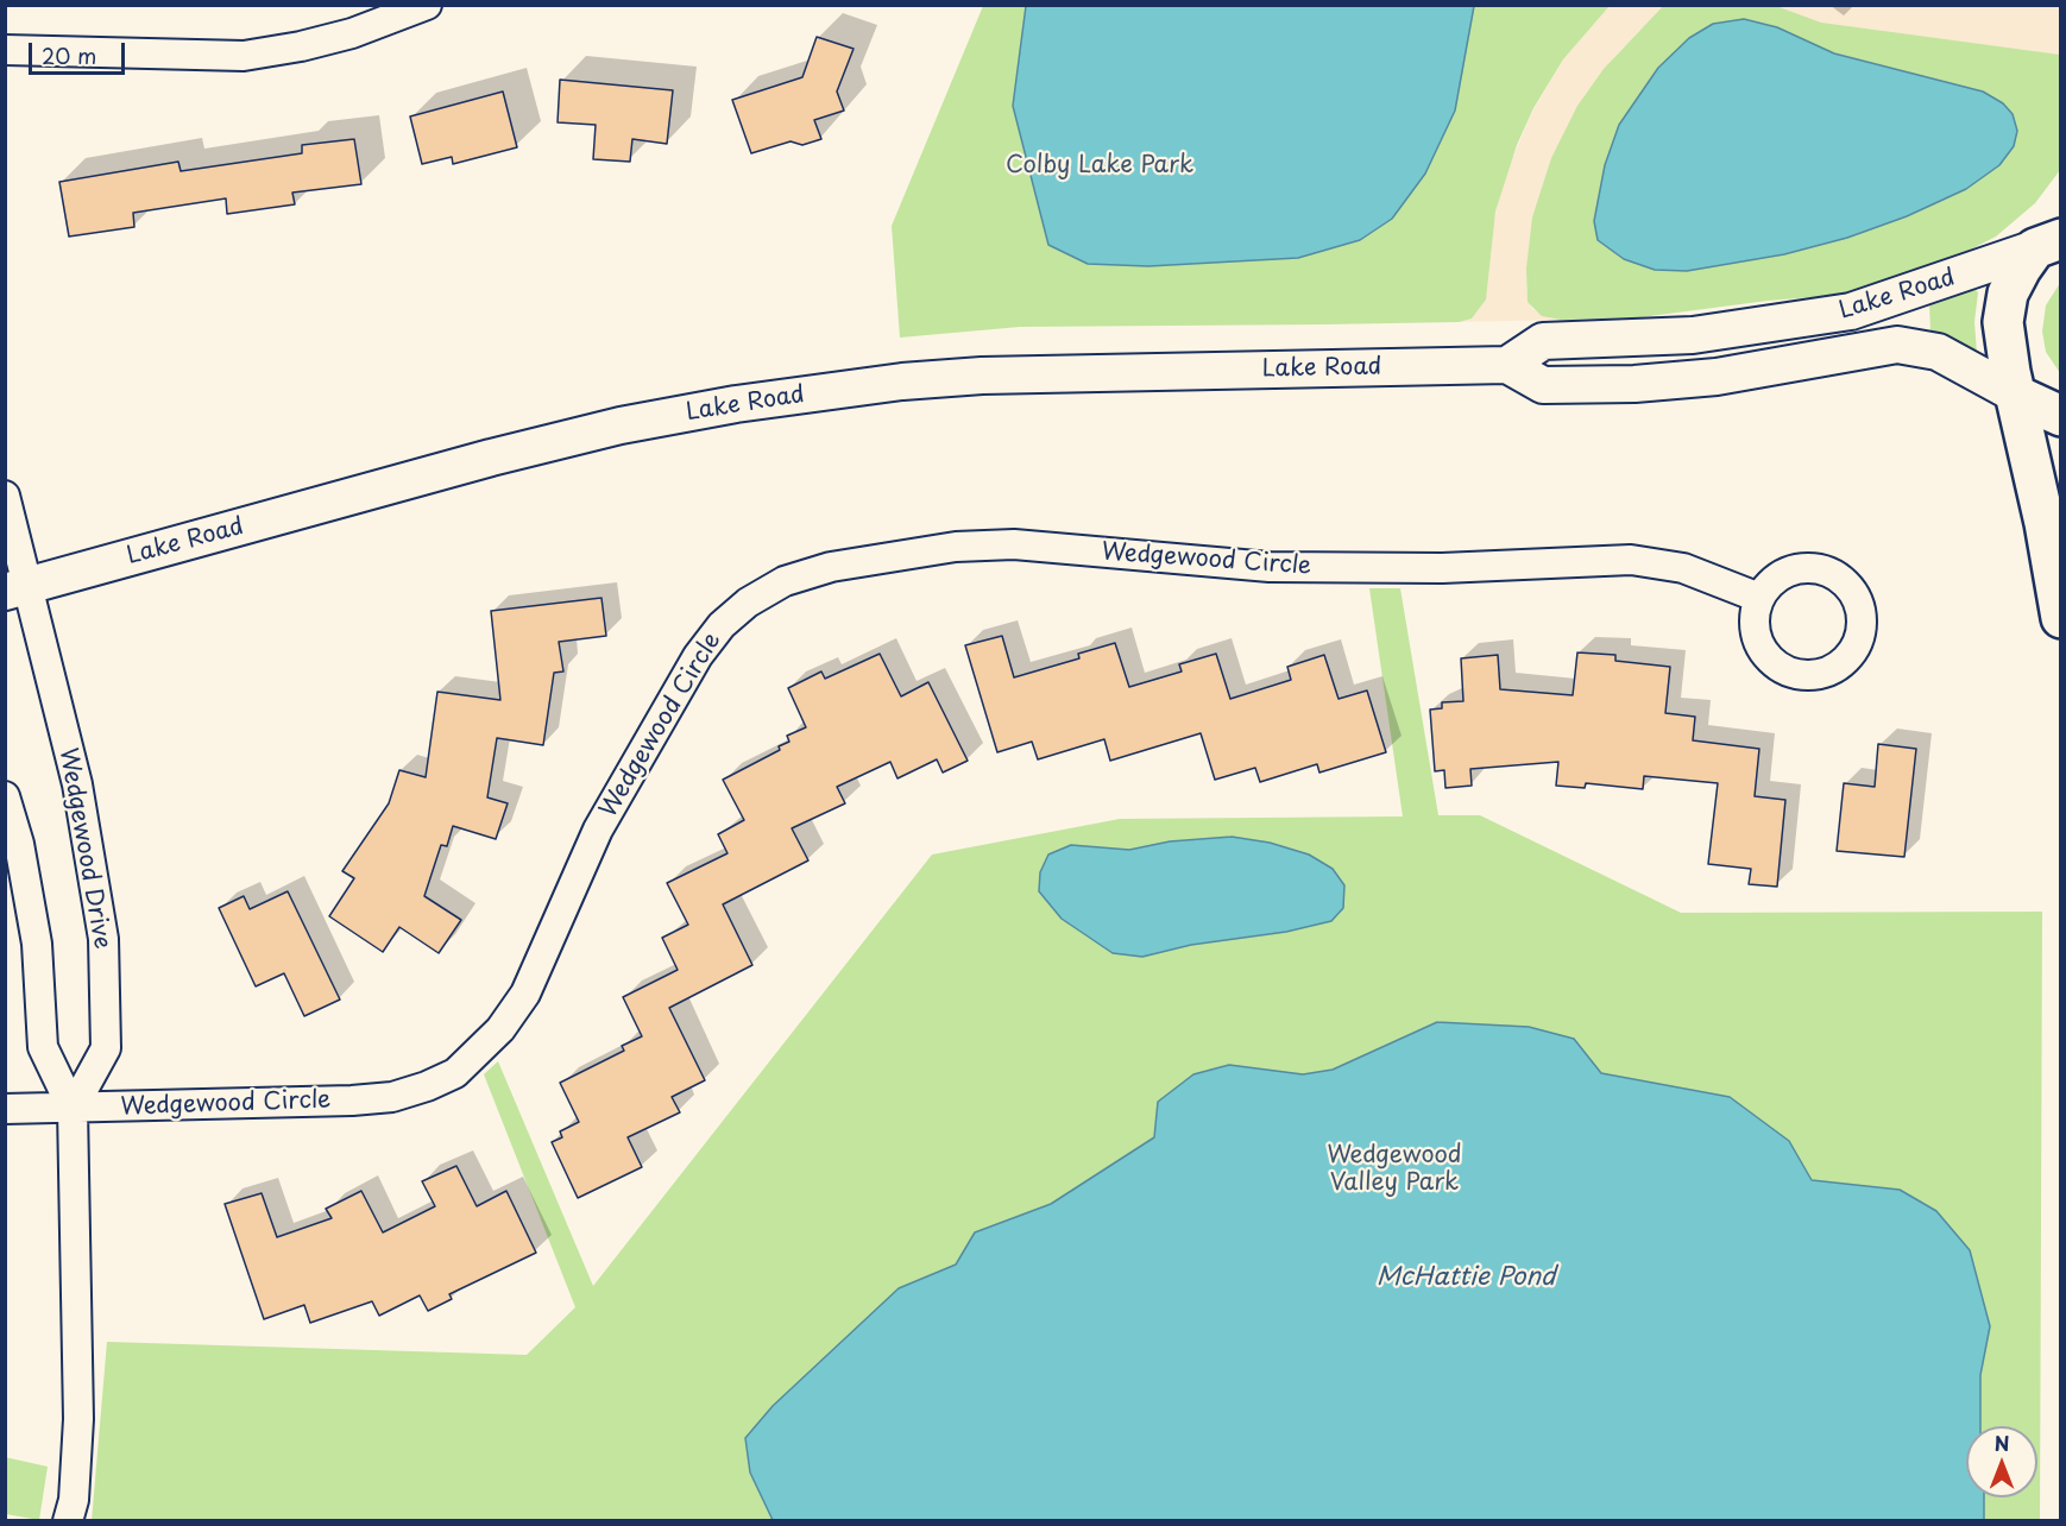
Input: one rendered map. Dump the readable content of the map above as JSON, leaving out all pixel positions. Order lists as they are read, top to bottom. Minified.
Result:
{"streets":{"street":["Lake Road","Wedgewood Circle","Wedgewood Drive"]},"crossings":[["Lake Road","Wedgewood Drive"],["Wedgewood Circle","Wedgewood Drive"]],"water":["McHattie Pond"],"parks":["Colby Lake Park","Wedgewood Valley Park"],"scale_bar":"20 m","north":"top"}
